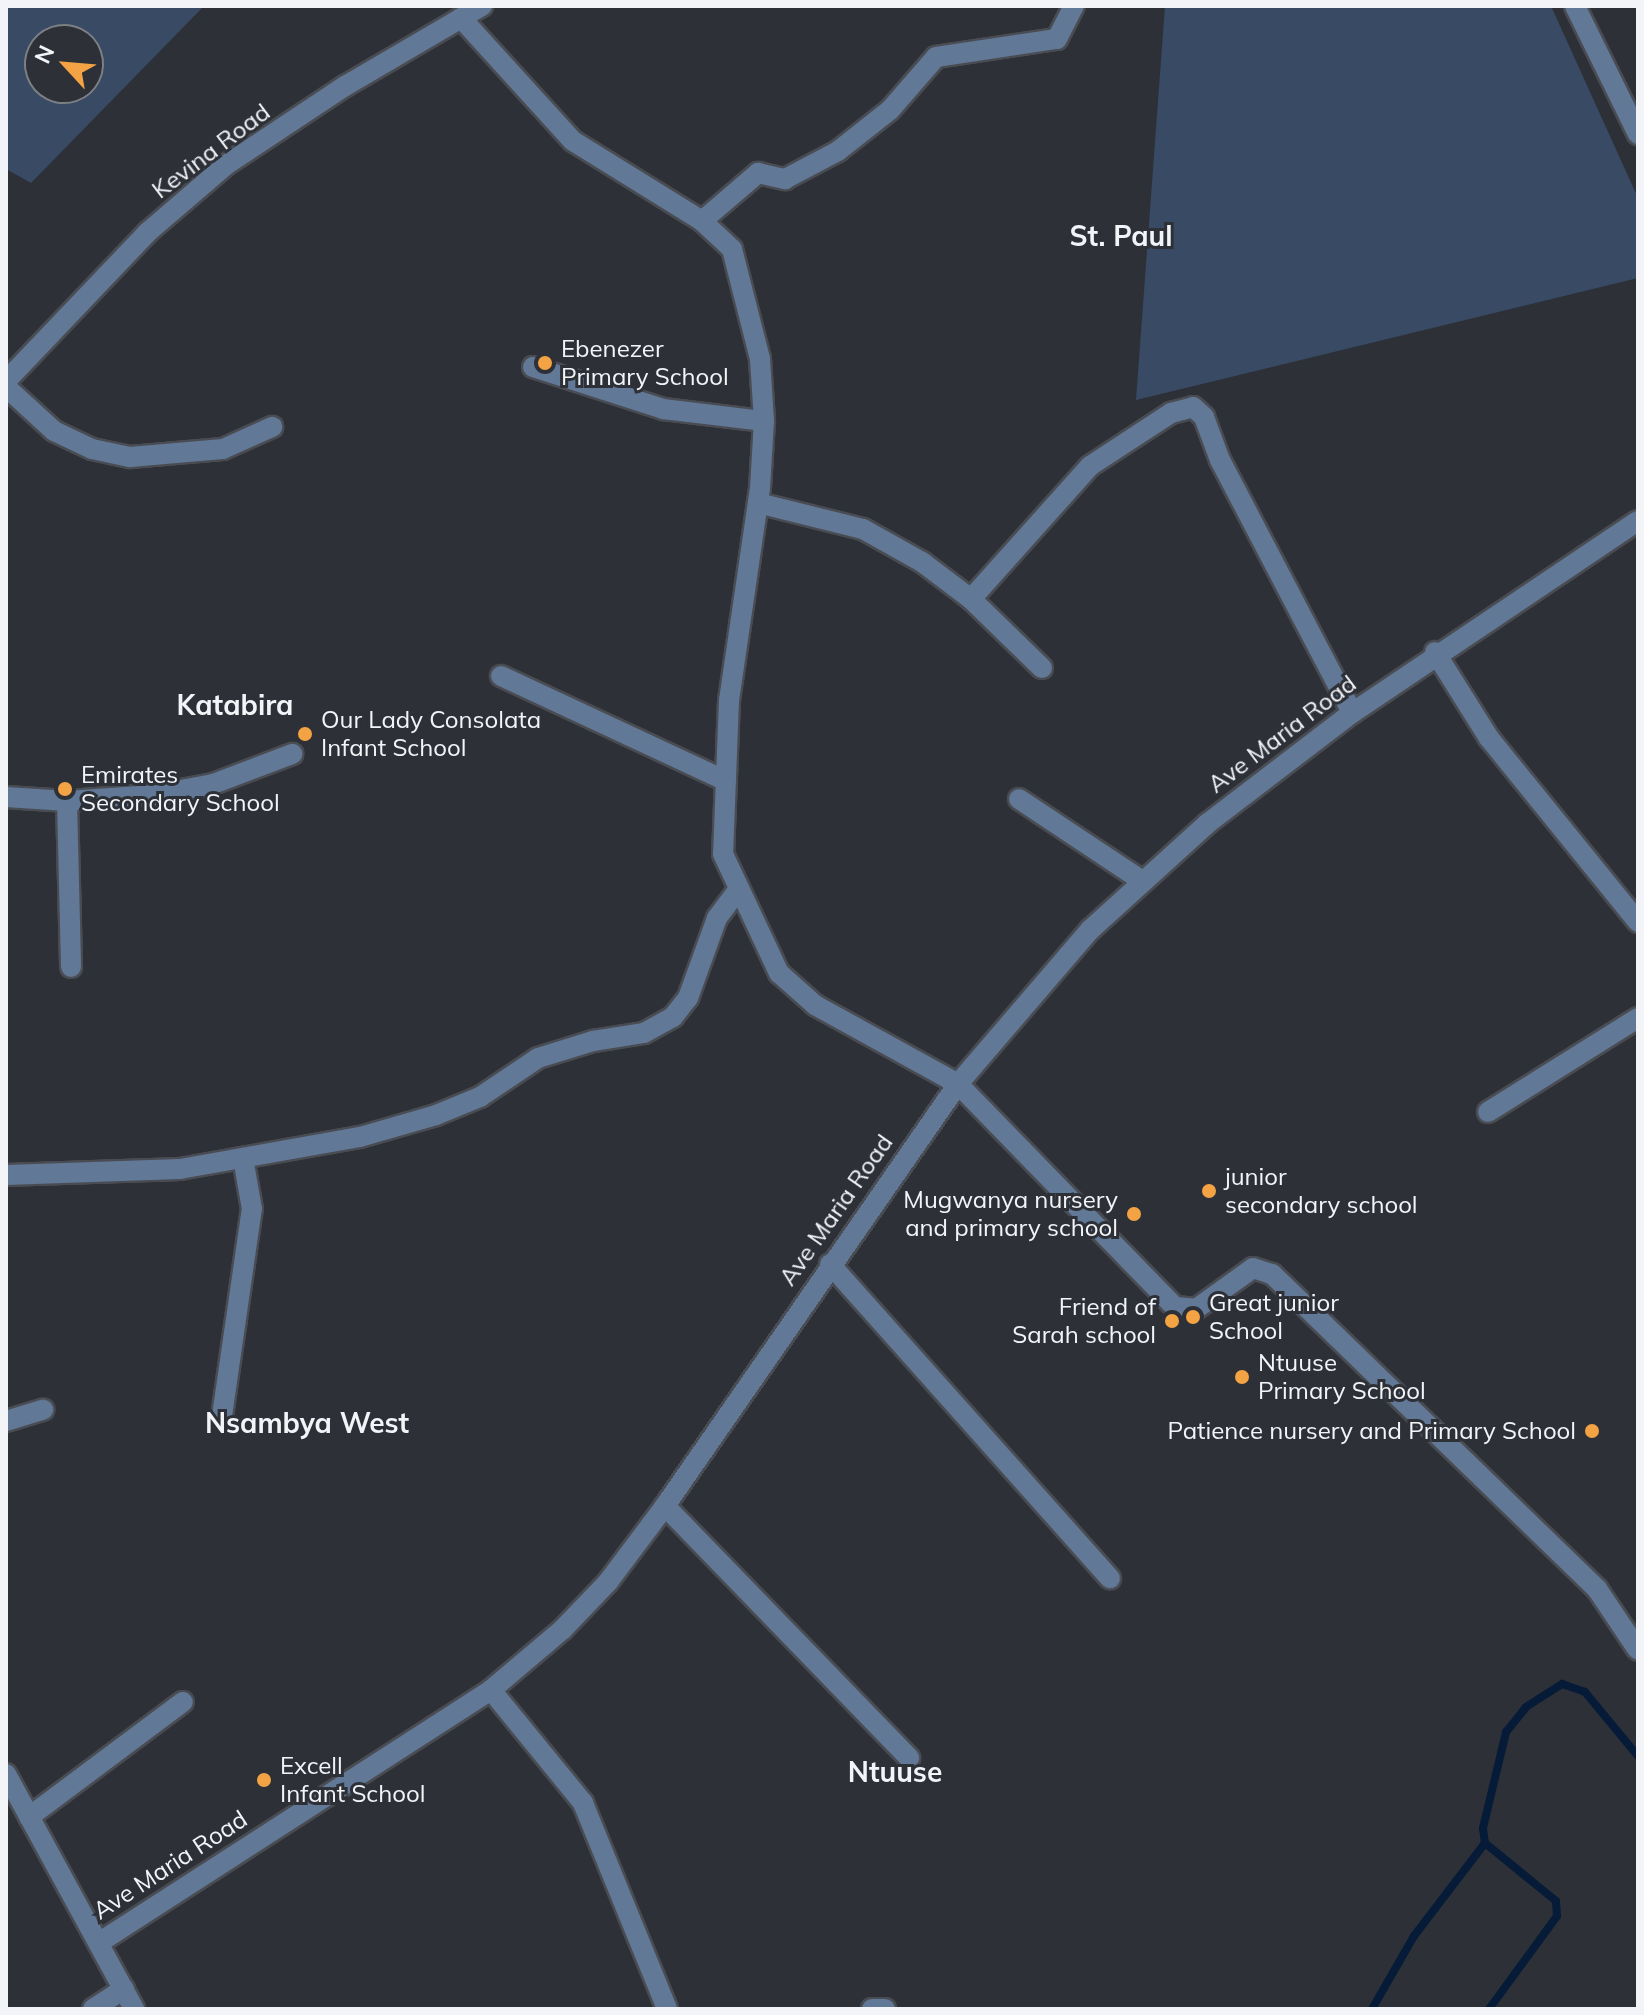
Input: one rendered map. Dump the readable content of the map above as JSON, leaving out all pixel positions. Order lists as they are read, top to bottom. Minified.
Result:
{"streets":{"street":["Kevina Road","Ave Maria Road"]},"districts":["St. Paul","Katabira","Nsambya West","Ntuuse"],"places":["Ebenezer Primary School","Our Lady Consolata Infant School","Emirates Secondary School","junior secondary school","Mugwanya nursery and primary school","Great junior School","Friend of Sarah school","Ntuuse Primary School","Patience nursery and Primary School","Excell Infant School"],"north":"top left"}
